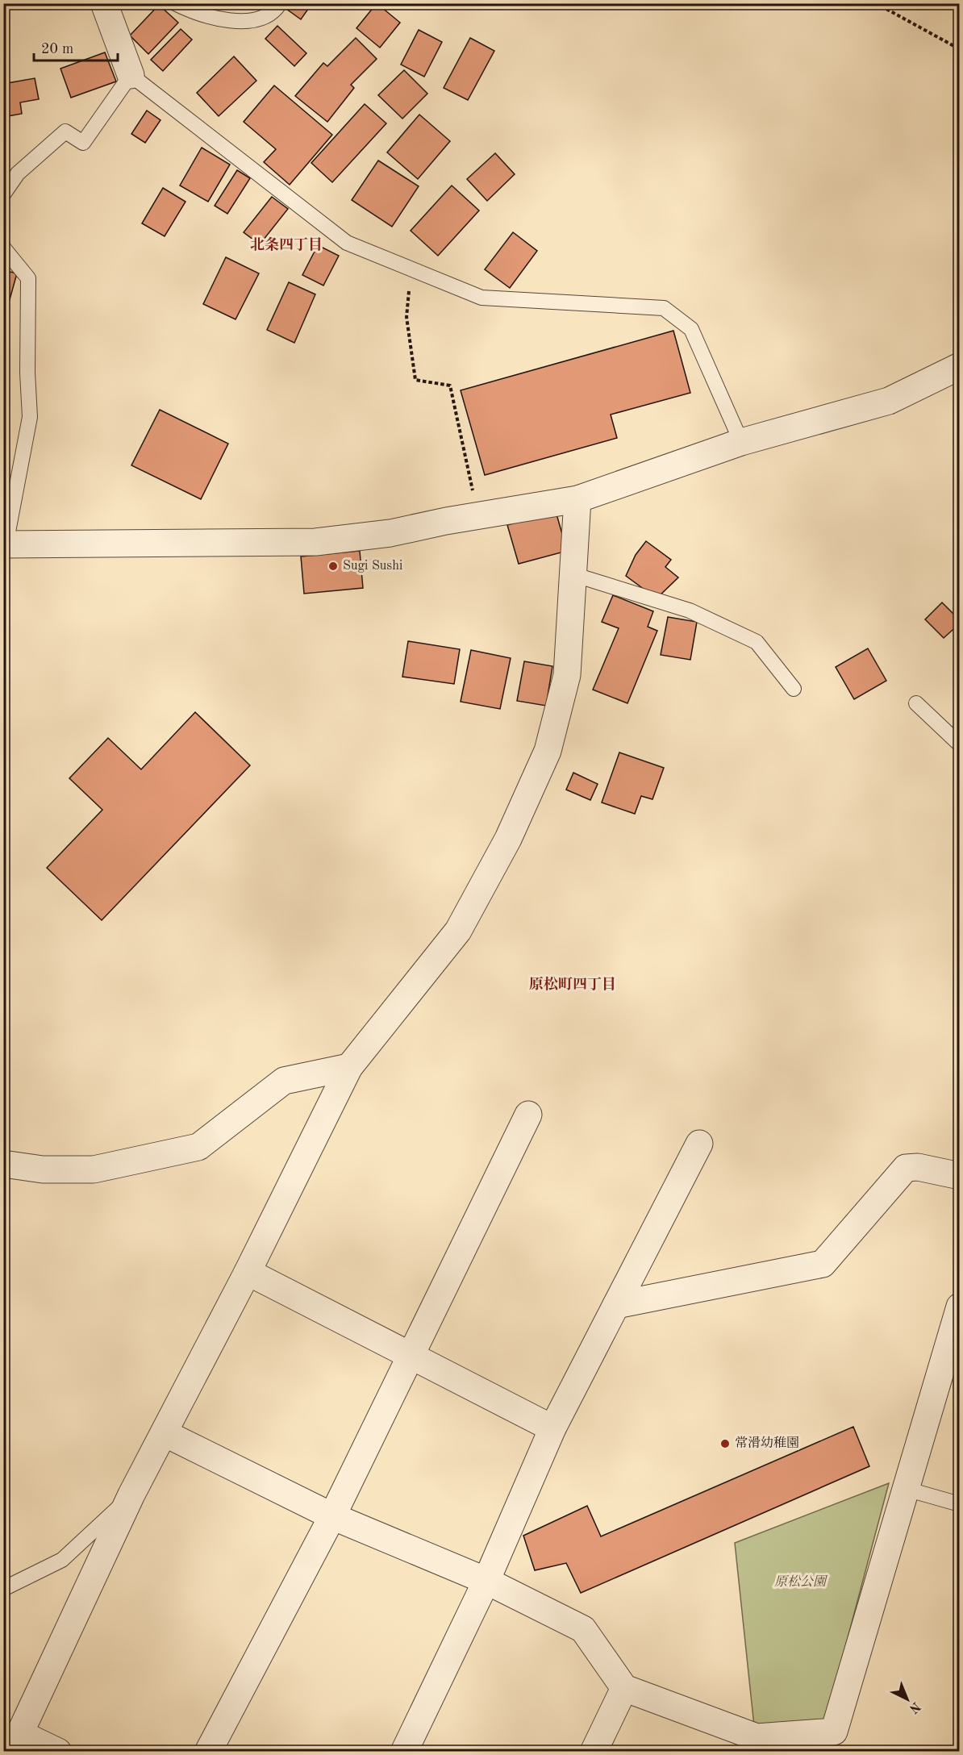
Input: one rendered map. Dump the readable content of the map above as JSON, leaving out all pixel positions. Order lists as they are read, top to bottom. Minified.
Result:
{"districts":["北条四丁目","原松町四丁目"],"parks":["原松公園"],"places":["Sugi Sushi","常滑幼稚園"],"scale_bar":"20 m","north":"bottom right"}
